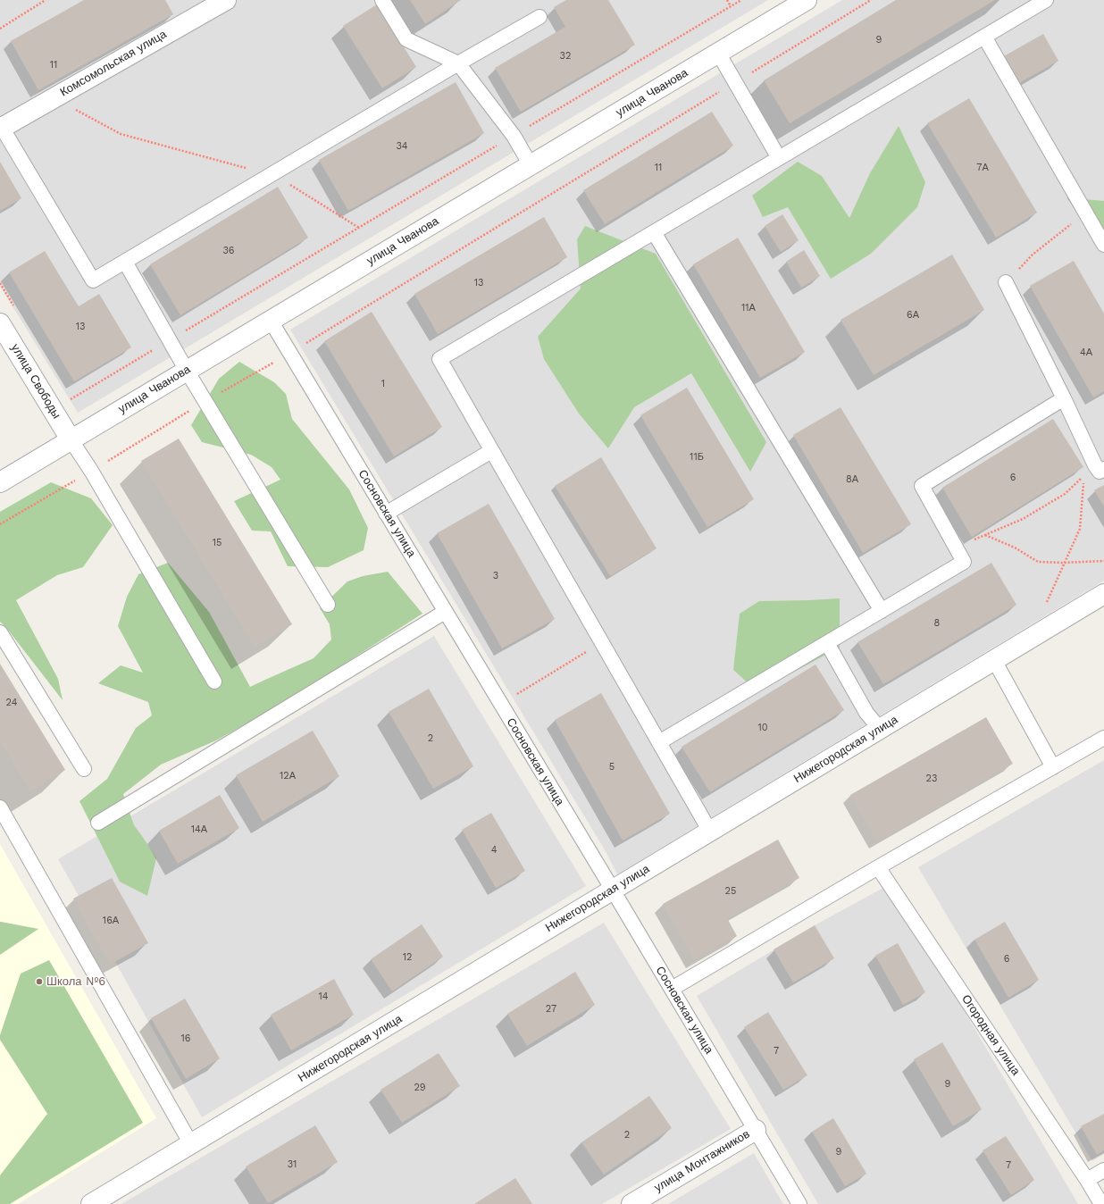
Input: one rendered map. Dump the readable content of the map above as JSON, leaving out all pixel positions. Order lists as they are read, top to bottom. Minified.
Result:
{"streets":{"street":["Комсомольская улица","улица Чванова","улица Свободы","Нижегородская улица","улица Монтажников"],"lane":["Сосновская улица","Огородная улица"]},"crossings":[["улица Чванова","улица Свободы"],["улица Чванова","Сосновская улица"],["Сосновская улица","Нижегородская улица"],["Сосновская улица","улица Монтажников"]],"places":["Школа №6"],"house_numbers":["9","32","11","34","11","7А","36","13","11А","6А","13","4А","1","11Б","6","8А","15","3","8","24","10","2","5","12А","23","14А","4","25","16А","12","6","14","27","16","7","9","29","2","9","31","7"]}
